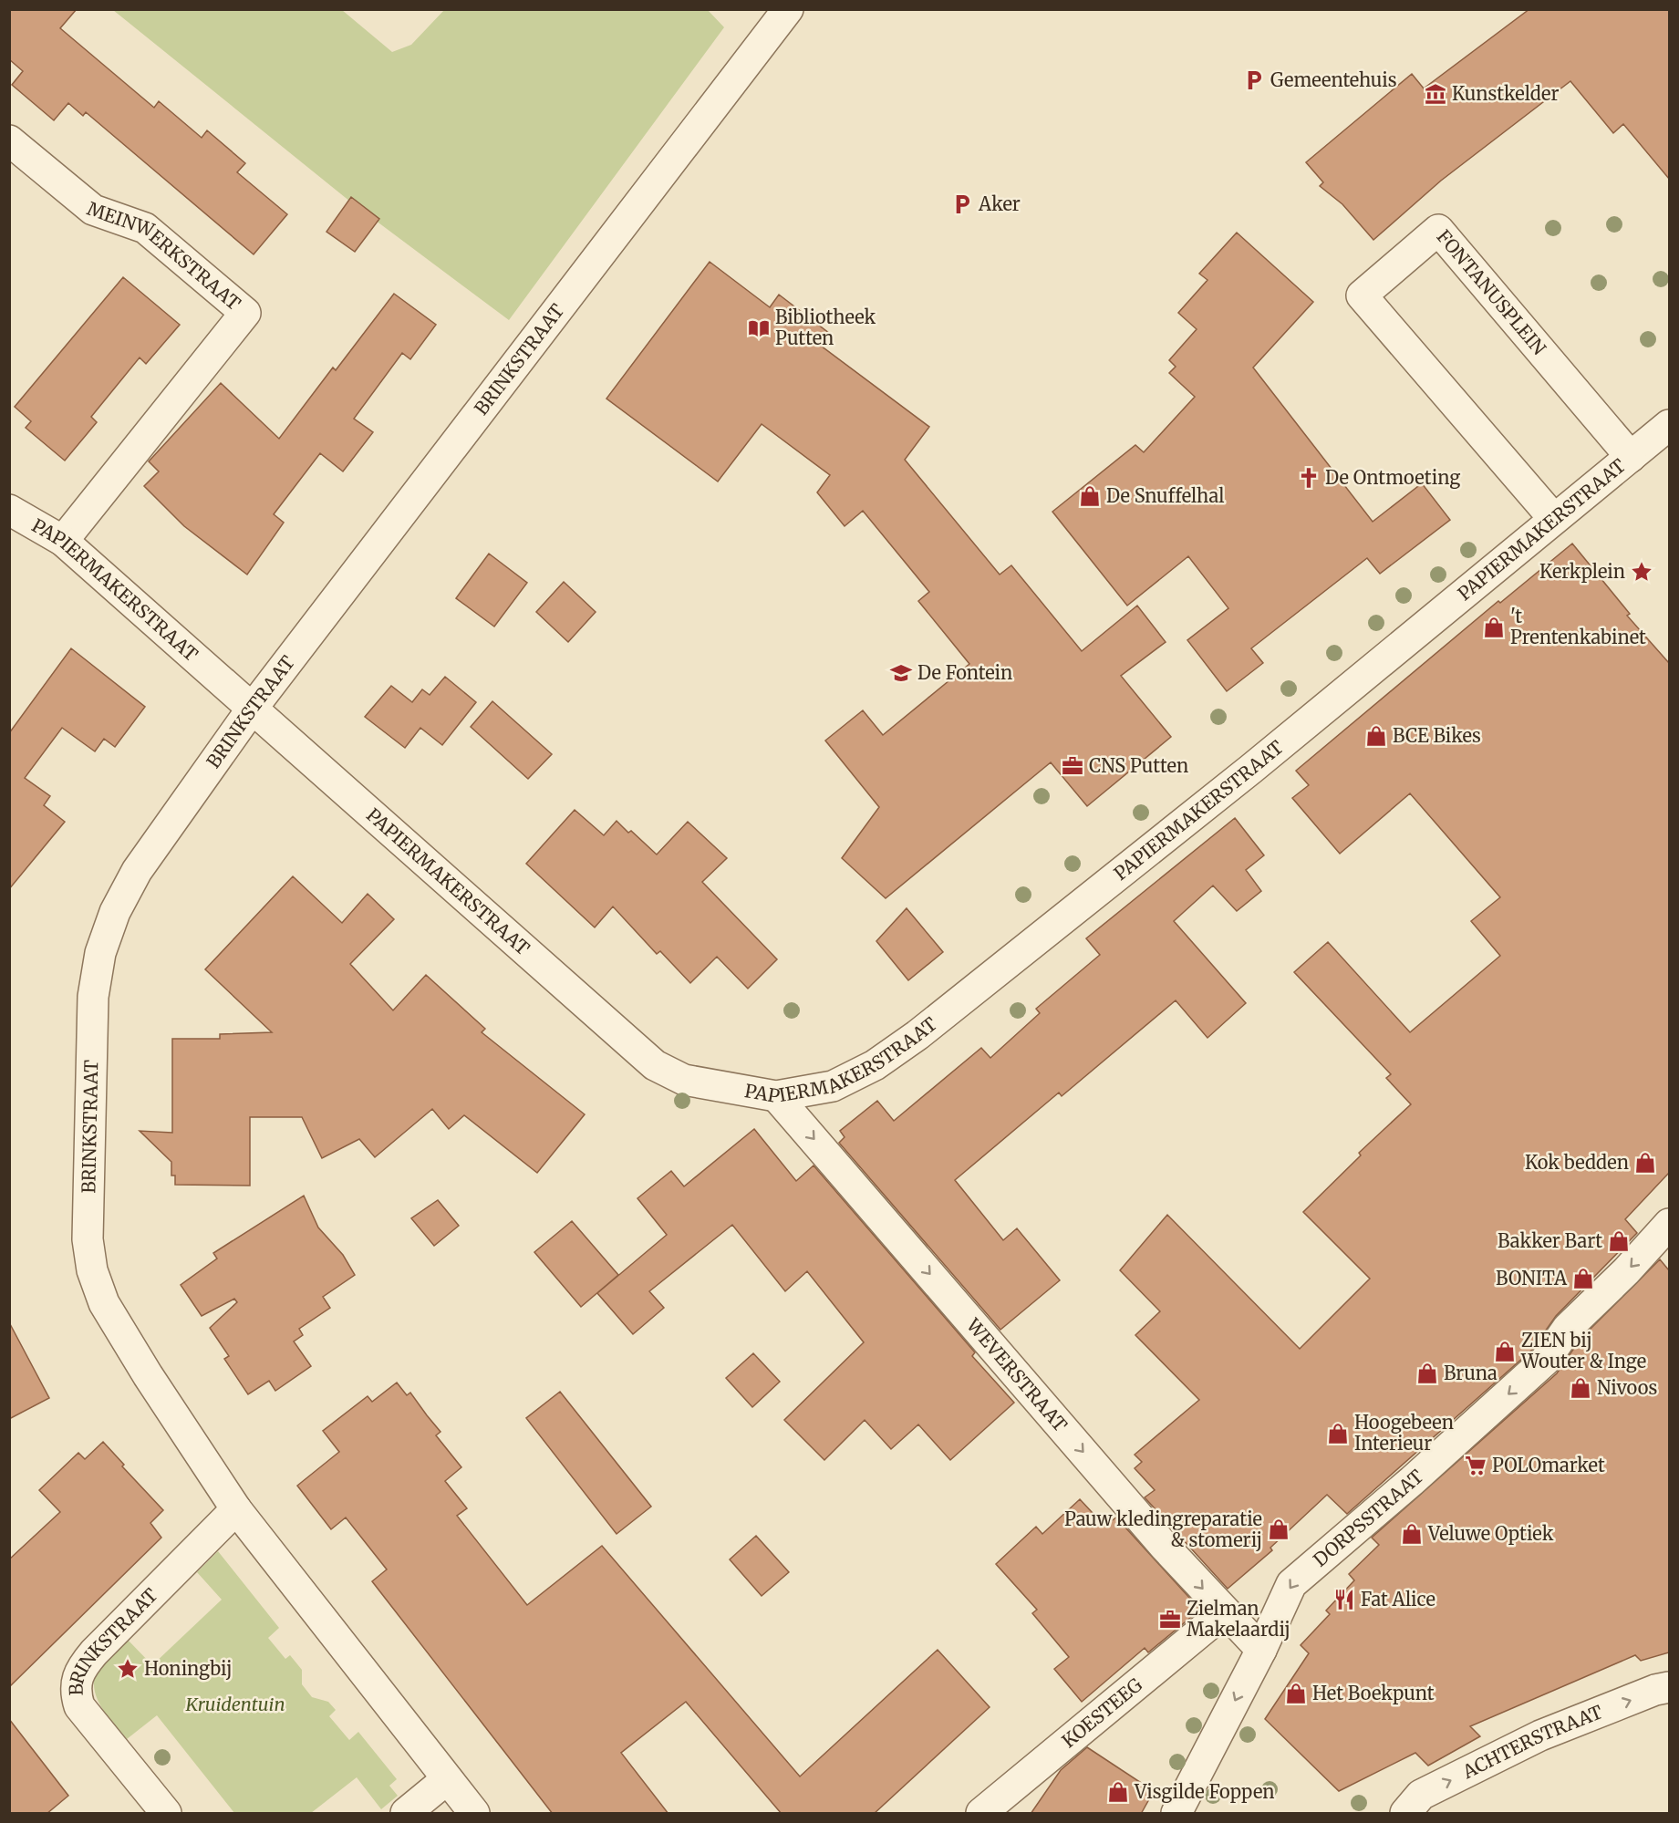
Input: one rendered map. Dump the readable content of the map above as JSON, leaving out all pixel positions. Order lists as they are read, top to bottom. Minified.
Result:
{"streets":{"street":["MEINWERKSTRAAT","FONTANUSPLEIN","BRINKSTRAAT","PAPIERMAKERSTRAAT","WEVERSTRAAT","DORPSSTRAAT","KOESTEEG","ACHTERSTRAAT"]},"crossings":[["MEINWERKSTRAAT","PAPIERMAKERSTRAAT"],["FONTANUSPLEIN","PAPIERMAKERSTRAAT"],["BRINKSTRAAT","PAPIERMAKERSTRAAT"],["PAPIERMAKERSTRAAT","WEVERSTRAAT"],["WEVERSTRAAT","DORPSSTRAAT"],["WEVERSTRAAT","KOESTEEG"]],"one_way":["WEVERSTRAAT","DORPSSTRAAT","ACHTERSTRAAT"],"parks":["Kruidentuin"],"places":{"parking":["Gemeentehuis","Aker"],"museum":["Kunstkelder"],"library":["Bibliotheek Putten"],"church":["De Ontmoeting"],"shop":["De Snuffelhal","'t Prentenkabinet","BCE Bikes","Kok bedden","Bakker Bart","BONITA","ZIEN bij Wouter & Inge","Bruna","Nivoos","Hoogebeen Interieur","Pauw kledingreparatie & stomerij","Veluwe Optiek","Het Boekpunt","Visgilde Foppen"],"place":["Kerkplein","Honingbij"],"school or university":["De Fontein"],"office":["CNS Putten","Zielman Makelaardij"],"supermarket":["POLOmarket"],"restaurant":["Fat Alice"]}}
